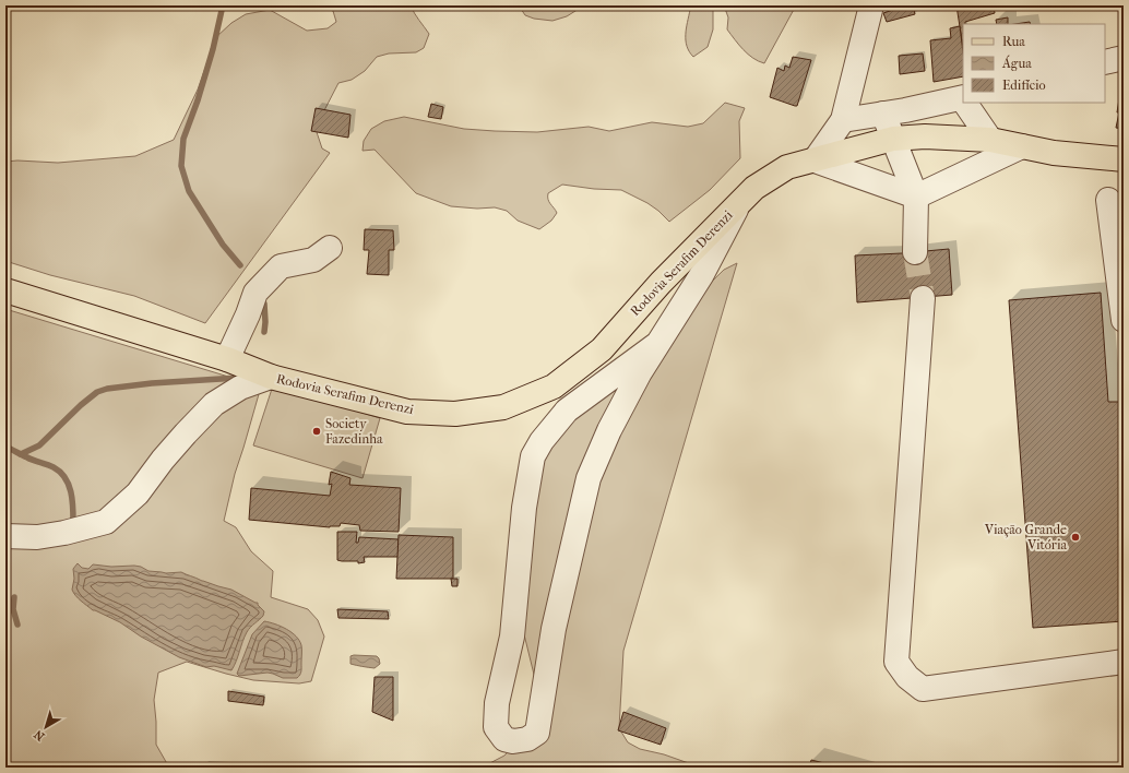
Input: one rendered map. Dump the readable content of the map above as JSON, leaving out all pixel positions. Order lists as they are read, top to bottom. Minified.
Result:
{"streets":{"main road":["Rodovia Serafim Derenzi"]},"places":["Society Fazedinha","Viação Grande Vitória"],"legend":["Rua","Água","Edifício"],"north":"bottom left"}
